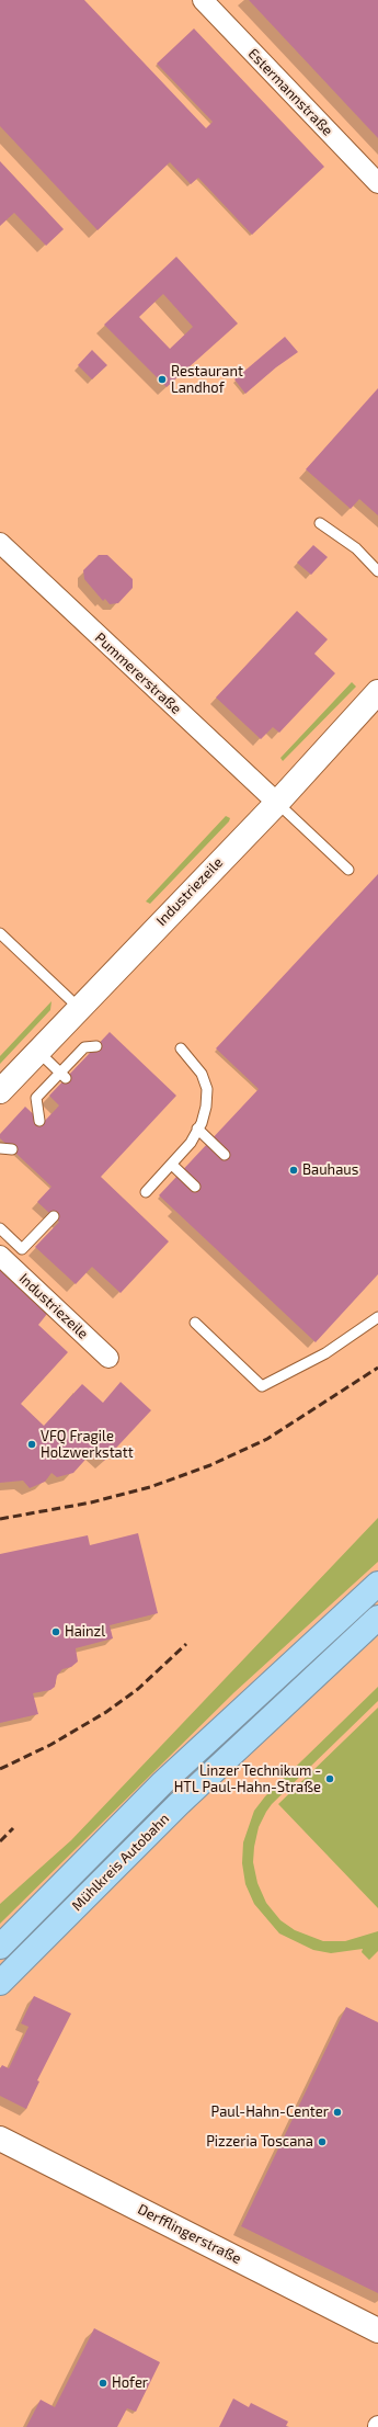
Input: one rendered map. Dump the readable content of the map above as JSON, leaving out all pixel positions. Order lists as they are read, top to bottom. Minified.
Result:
{"streets":{"highway":["Mühlkreis Autobahn"],"main road":["Industriezeile","Derfflingerstraße"],"street":["Estermannstraße","Pummererstraße"]},"crossings":[["Pummererstraße","Industriezeile"]],"places":["Restaurant Landhof","Bauhaus","VFQ Fragile Holzwerkstatt","Hainzl","Linzer Technikum - HTL Paul-Hahn-Straße","Paul-Hahn-Center","Pizzeria Toscana","Hofer"]}
